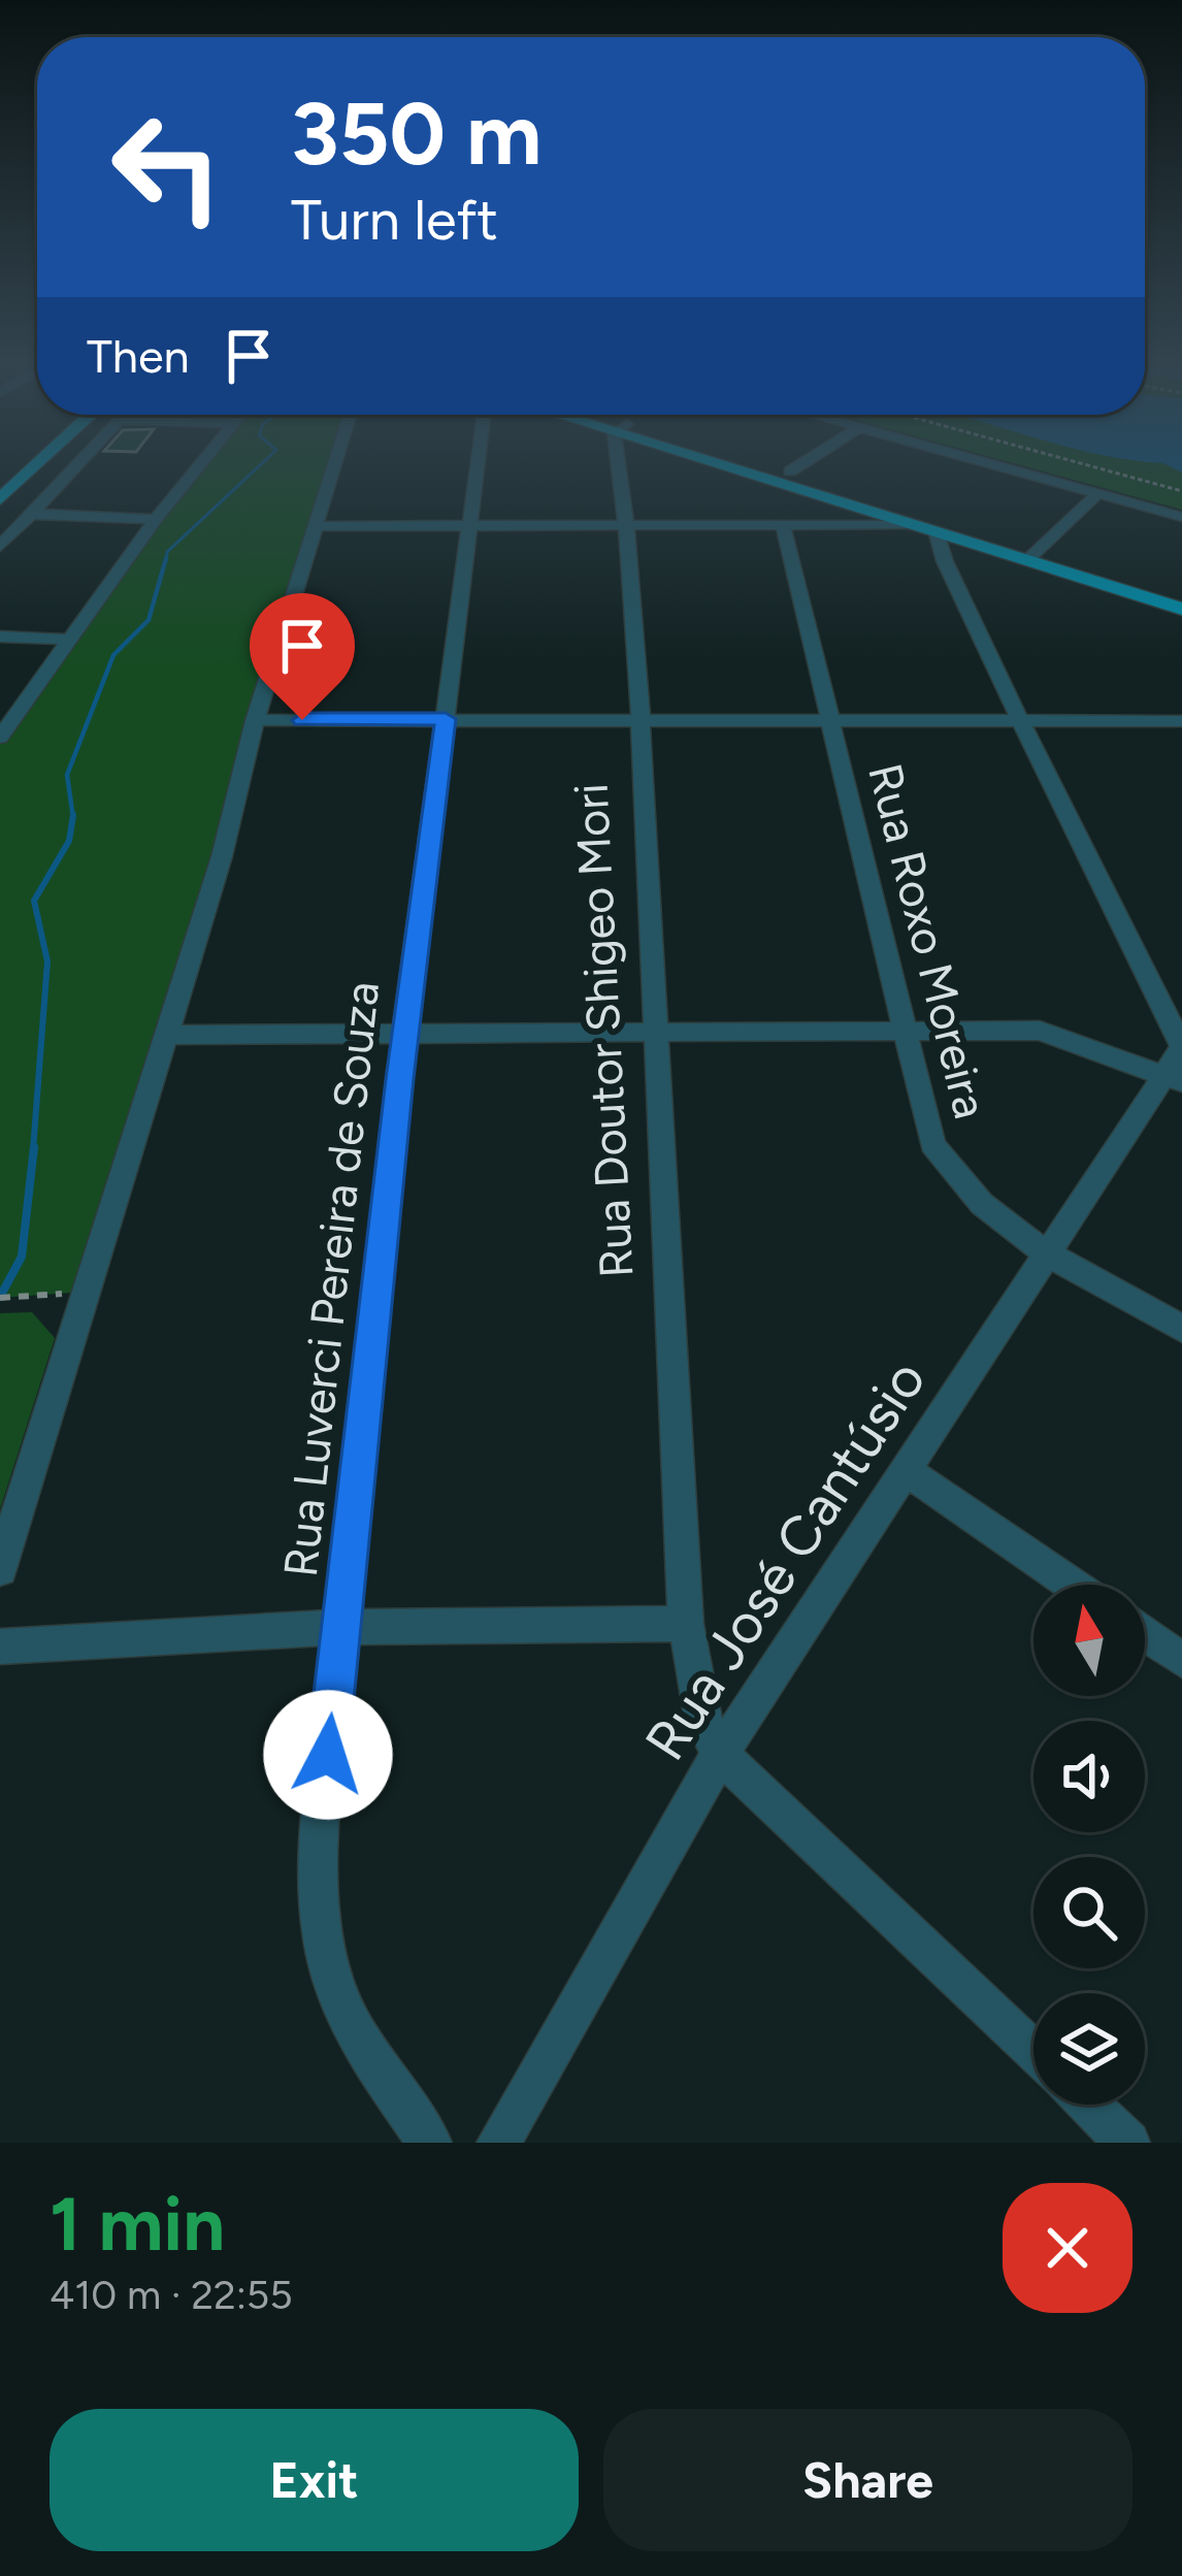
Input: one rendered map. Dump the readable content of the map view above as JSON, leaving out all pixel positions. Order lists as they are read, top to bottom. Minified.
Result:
{"streets":{"street":["Rua Roxo Moreira","Rua Doutor Shigeo Mori","Rua Luverci Pereira de Souza","Rua José Cantúsio"]},"crossings":[["Rua Roxo Moreira","Rua José Cantúsio"],["Rua Doutor Shigeo Mori","Rua José Cantúsio"]],"north":"top","page":{"turn":["350 m","Turn left"],"then":"Then","heading":["1 min","410 m · 22:55"],"buttons":["Exit","Share"]}}
